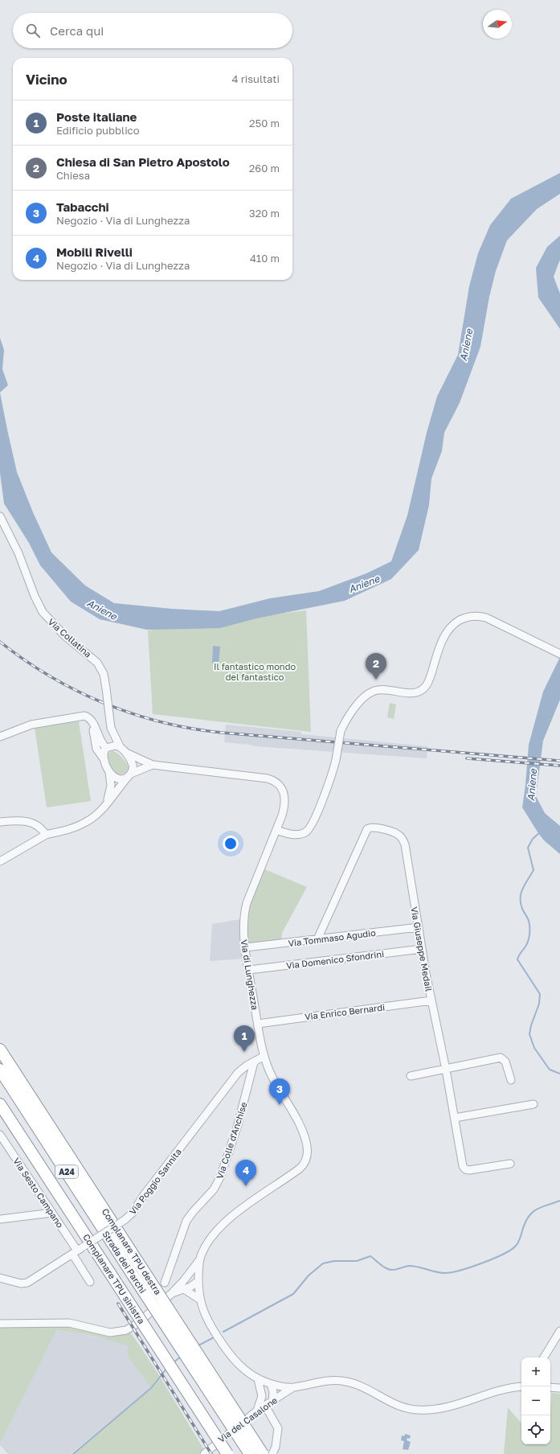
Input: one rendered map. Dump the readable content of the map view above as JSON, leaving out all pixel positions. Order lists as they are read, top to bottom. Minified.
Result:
{"streets":{"highway":["A24","Complanare TPU destra","Strada dei Parchi","Complanare TPU sinistra"],"street":["Via Collatina","Via Tommaso Agudio","Via Giuseppe Medail","Via Domenico Sfondrini","Via di Lunghezza","Via Enrico Bernardi","Via Colle d'Anchise","Via Poggio Sannita","Via Sesto Campano","Via del Casalone"]},"crossings":[["Via Tommaso Agudio","Via Giuseppe Medail"],["Via Tommaso Agudio","Via di Lunghezza"],["Via Giuseppe Medail","Via Domenico Sfondrini"],["Via Giuseppe Medail","Via Enrico Bernardi"],["Via Domenico Sfondrini","Via di Lunghezza"],["Via di Lunghezza","Via Enrico Bernardi"],["Via di Lunghezza","Via Poggio Sannita"],["Via Colle d'Anchise","Via Poggio Sannita"],["Via Poggio Sannita","Via Sesto Campano"]],"water":["Aniene"],"parks":["Il fantastico mondo del fantastico"],"north":"right","page":{"search":"Cerca qui","heading":["Vicino","4 risultati"],"list":[{"mark":"1","name":"Poste italiane","note":"Edificio pubblico","value":"250 m"},{"mark":"2","name":"Chiesa di San Pietro Apostolo","note":"Chiesa","value":"260 m"},{"mark":"3","name":"Tabacchi","note":"Negozio · Via di Lunghezza","value":"320 m"},{"mark":"4","name":"Mobili Rivelli","note":"Negozio · Via di Lunghezza","value":"410 m"}],"pins":["2","1","3","4"],"map_buttons":["+","−"]}}
